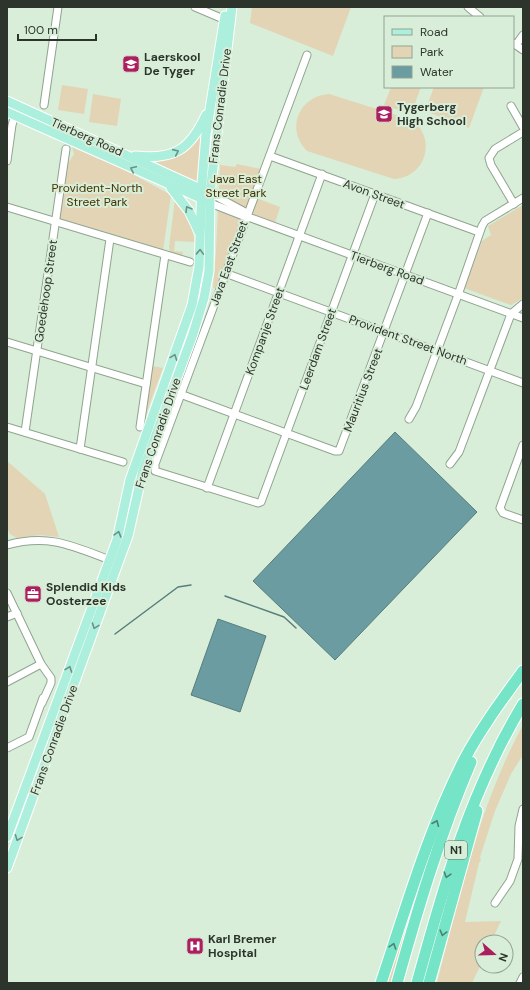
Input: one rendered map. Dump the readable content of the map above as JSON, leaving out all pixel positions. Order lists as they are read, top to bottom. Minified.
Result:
{"streets":{"highway":["N1"],"main road":["Frans Conradie Drive","Tierberg Road"],"street":["Avon Street","Java East Street","Goedehoop Street","Kompanje Street","Provident Street North","Leerdam Street","Mauritius Street"]},"crossings":[["Frans Conradie Drive","Tierberg Road"],["Tierberg Road","Java East Street"],["Tierberg Road","Kompanje Street"],["Tierberg Road","Leerdam Street"],["Tierberg Road","Mauritius Street"],["Avon Street","Java East Street"],["Avon Street","Kompanje Street"],["Avon Street","Leerdam Street"],["Avon Street","Mauritius Street"],["Java East Street","Kompanje Street"],["Java East Street","Provident Street North"],["Java East Street","Leerdam Street"],["Kompanje Street","Provident Street North"],["Kompanje Street","Leerdam Street"],["Provident Street North","Leerdam Street"],["Provident Street North","Mauritius Street"],["Leerdam Street","Mauritius Street"]],"parks":["Java East Street Park","Provident-North Street Park"],"places":{"school or university":["Laerskool De Tyger","Tygerberg High School"],"office":["Splendid Kids Oosterzee"],"hospital":["Karl Bremer Hospital"]},"legend":["Road","Park","Water"],"scale_bar":"100 m","north":"right"}
